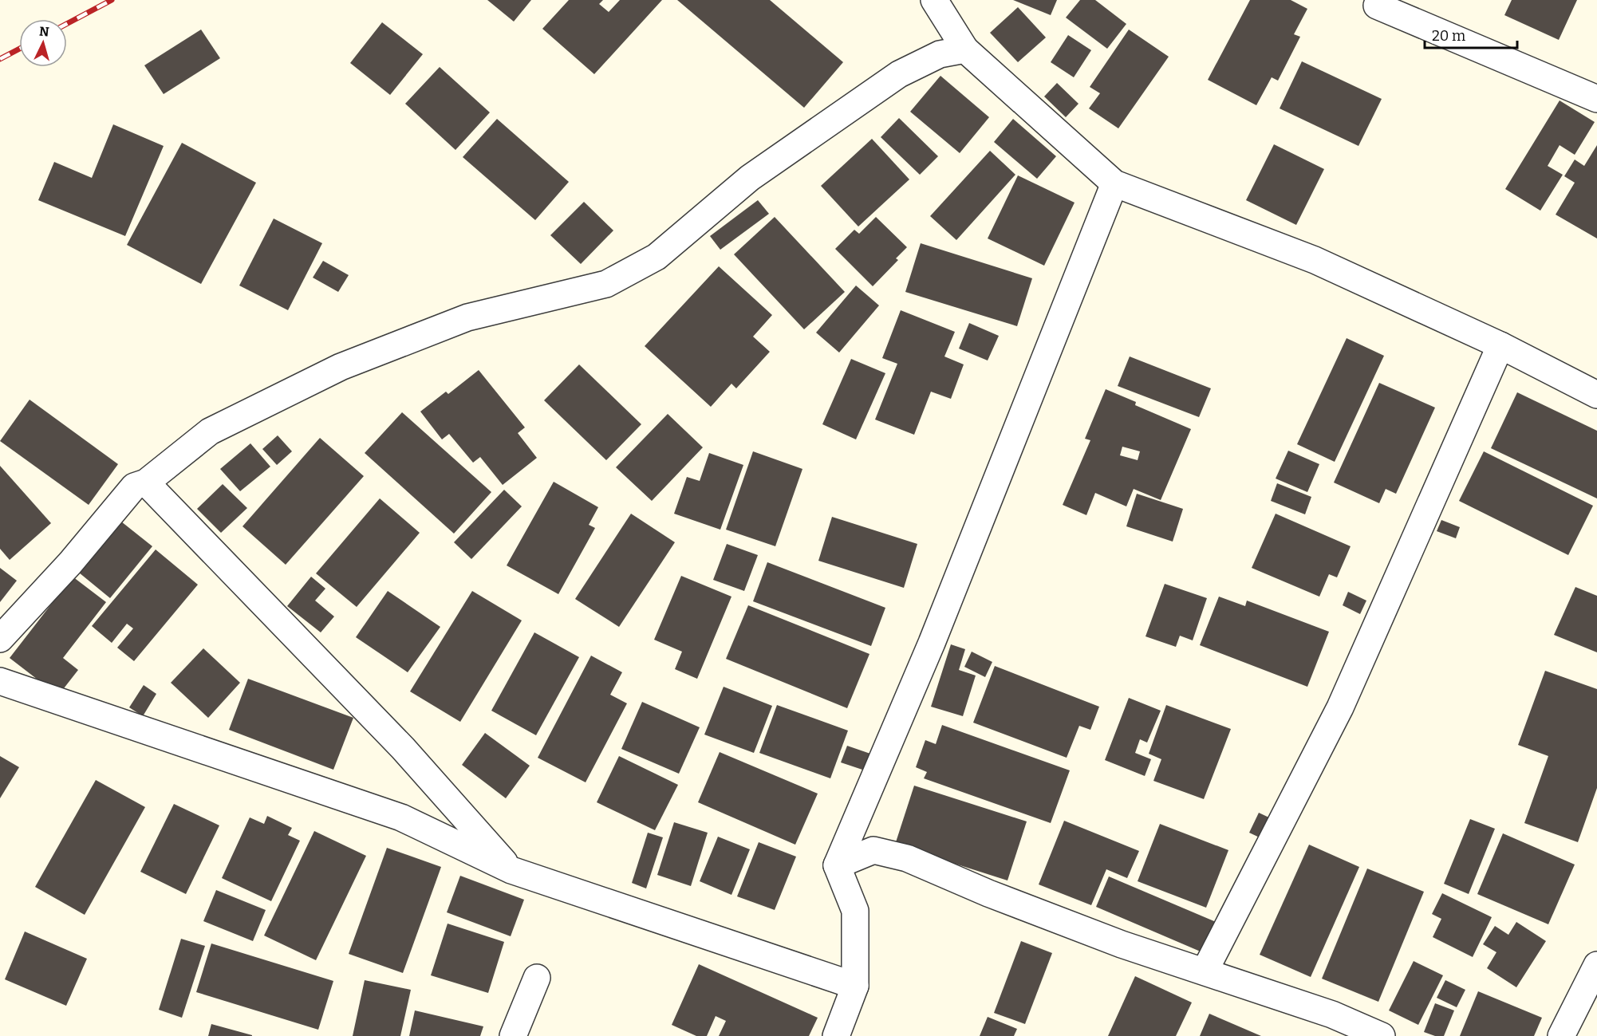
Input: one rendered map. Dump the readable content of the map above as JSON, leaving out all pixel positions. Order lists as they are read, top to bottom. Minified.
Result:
{"scale_bar":"20 m","north":"top"}
